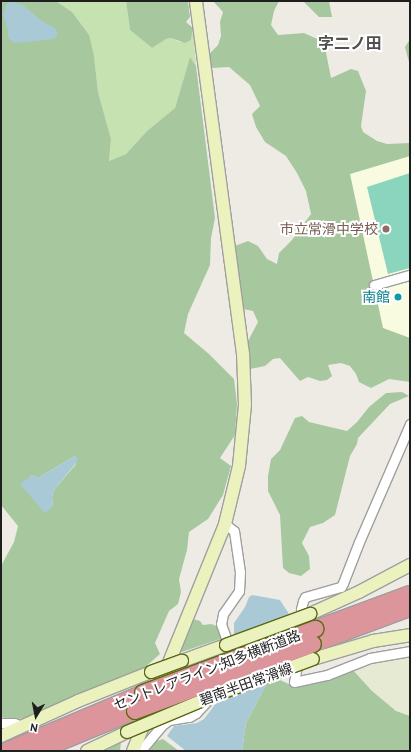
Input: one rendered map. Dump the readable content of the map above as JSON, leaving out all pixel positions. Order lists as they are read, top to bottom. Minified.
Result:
{"streets":{"highway":["セントレアライン;知多横断道路"],"main road":["碧南半田常滑線"]},"crossings":[["セントレアライン;知多横断道路","碧南半田常滑線"]],"districts":["字二ノ田"],"places":["市立常滑中学校","南館"],"north":"bottom"}
